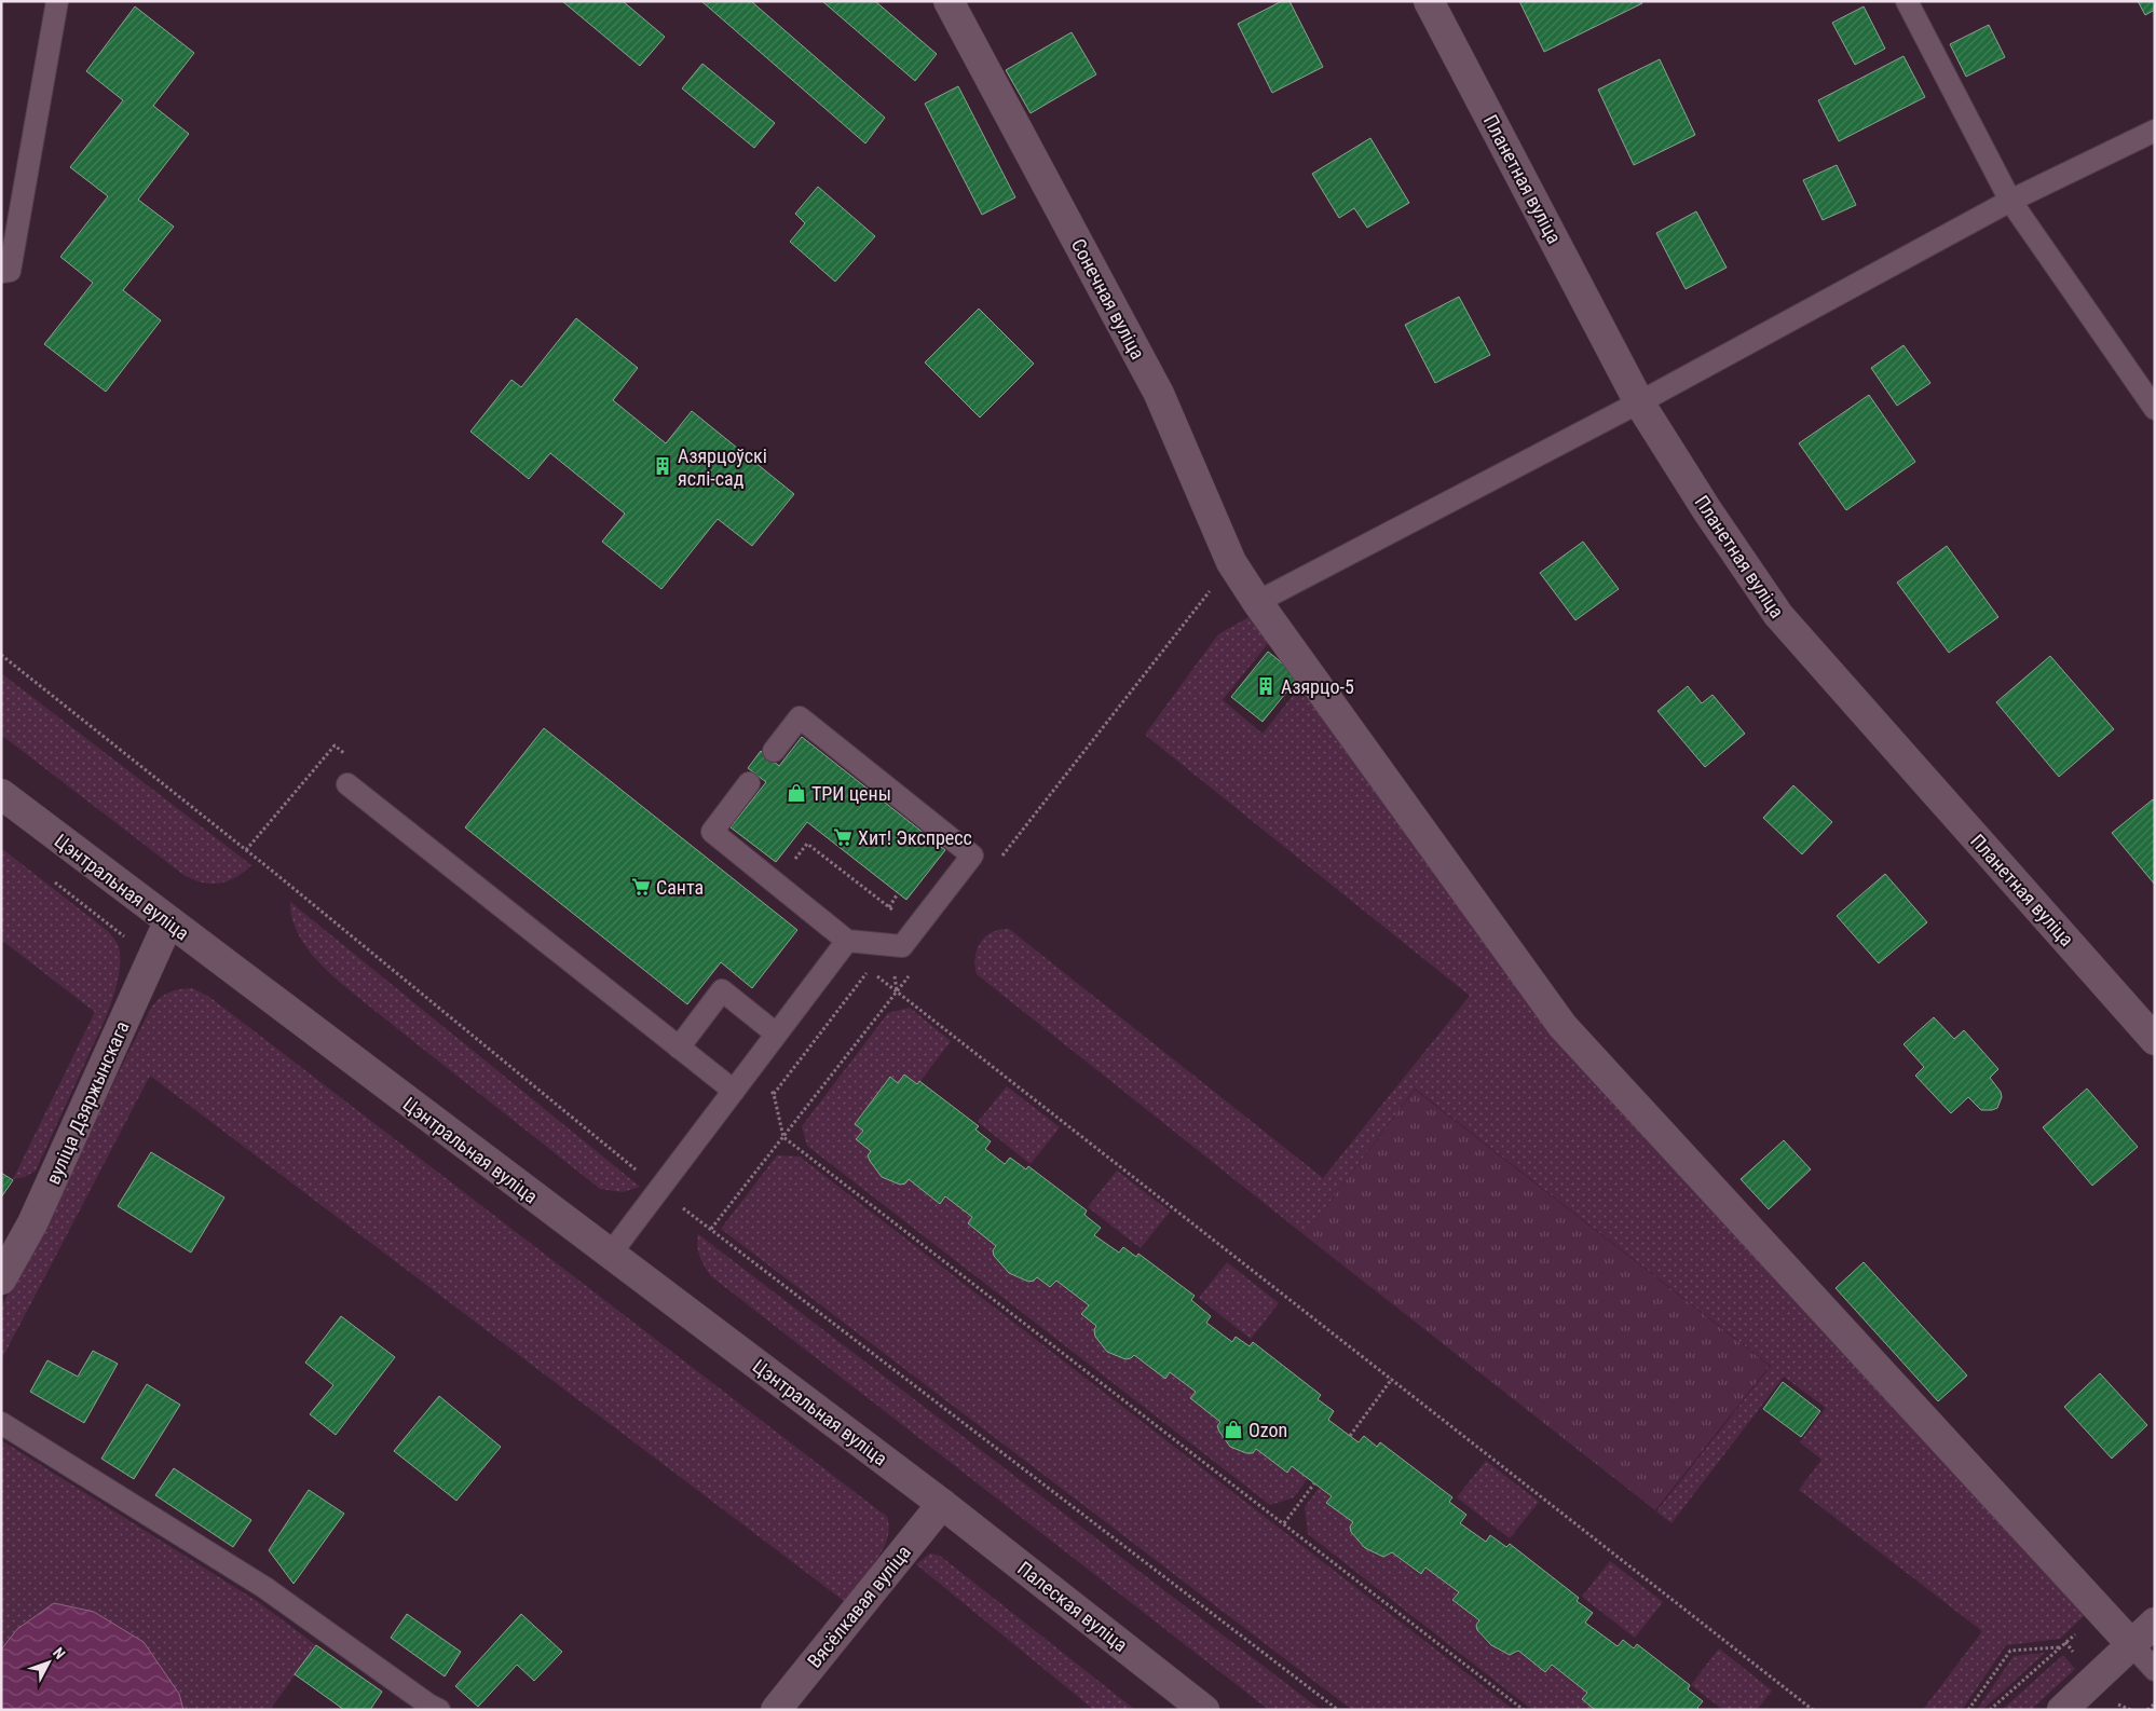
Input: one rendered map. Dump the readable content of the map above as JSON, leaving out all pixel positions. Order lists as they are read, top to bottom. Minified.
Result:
{"streets":{"street":["Планетная вуліца","Сонечная вуліца","Цэнтральная вуліца","вуліца Дзяржынскага","Вясёлкавая вуліца","Палеская вуліца"]},"crossings":[["Цэнтральная вуліца","вуліца Дзяржынскага"],["Цэнтральная вуліца","Вясёлкавая вуліца"],["Цэнтральная вуліца","Палеская вуліца"],["Вясёлкавая вуліца","Палеская вуліца"]],"places":{"building":["Азярцоўскі яслі-сад","Азярцо-5"],"shop":["ТРИ цены","Ozon"],"supermarket":["Хит! Экспресс","Санта"]},"north":"top right"}
